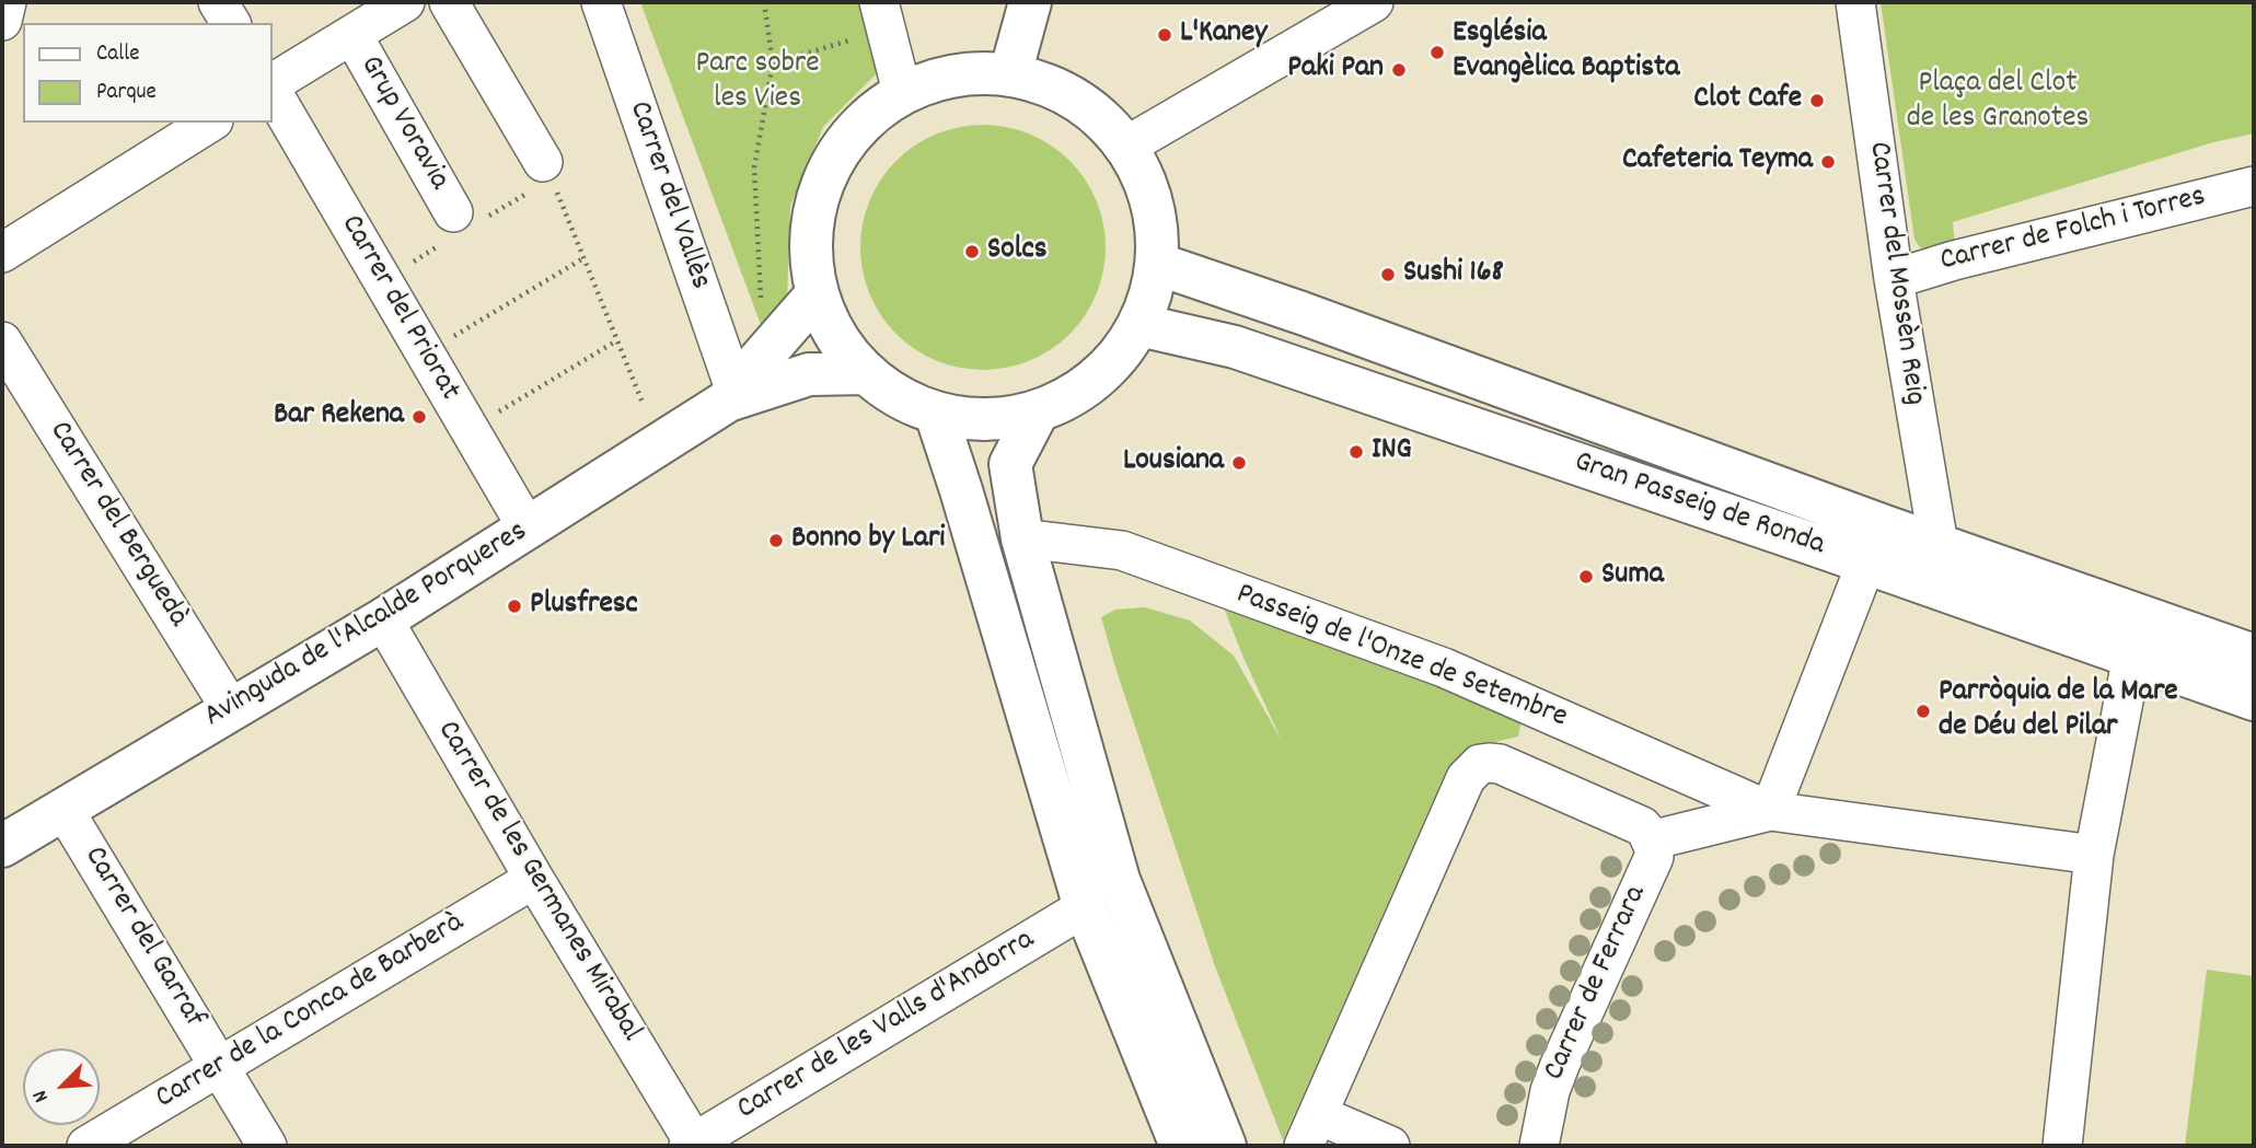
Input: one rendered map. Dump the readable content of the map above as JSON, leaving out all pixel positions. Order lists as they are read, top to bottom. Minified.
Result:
{"streets":{"main road":["Gran Passeig de Ronda","Avinguda de l'Alcalde Porqueres"],"street":["Grup Voravia","Carrer del Vallès","Carrer de Folch i Torres","Carrer del Mossèn Reig","Carrer del Priorat","Carrer del Berguedà","Passeig de l'Onze de Setembre","Carrer de les Germanes Mirabal","Carrer del Garraf","Carrer de Ferrara","Carrer de la Conca de Barberà","Carrer de les Valls d'Andorra"]},"crossings":[["Carrer del Vallès","Avinguda de l'Alcalde Porqueres"],["Carrer de Folch i Torres","Carrer del Mossèn Reig"],["Carrer del Mossèn Reig","Gran Passeig de Ronda"],["Carrer del Priorat","Avinguda de l'Alcalde Porqueres"],["Carrer del Berguedà","Avinguda de l'Alcalde Porqueres"],["Avinguda de l'Alcalde Porqueres","Carrer de les Germanes Mirabal"],["Avinguda de l'Alcalde Porqueres","Carrer del Garraf"],["Passeig de l'Onze de Setembre","Carrer de Ferrara"],["Carrer de les Germanes Mirabal","Carrer de la Conca de Barberà"],["Carrer de les Germanes Mirabal","Carrer de les Valls d'Andorra"],["Carrer del Garraf","Carrer de la Conca de Barberà"]],"parks":["Parc sobre les Vies","Plaça del Clot de les Granotes"],"places":["L'Kaney","Església Evangèlica Baptista","Paki Pan","Clot Cafe","Cafeteria Teyma","Solcs","Sushi 168","Bar Rekena","ING","Lousiana","Bonno by Lari","Suma","Plusfresc","Parròquia de la Mare de Déu del Pilar"],"legend":["Calle","Parque"],"north":"bottom left"}
